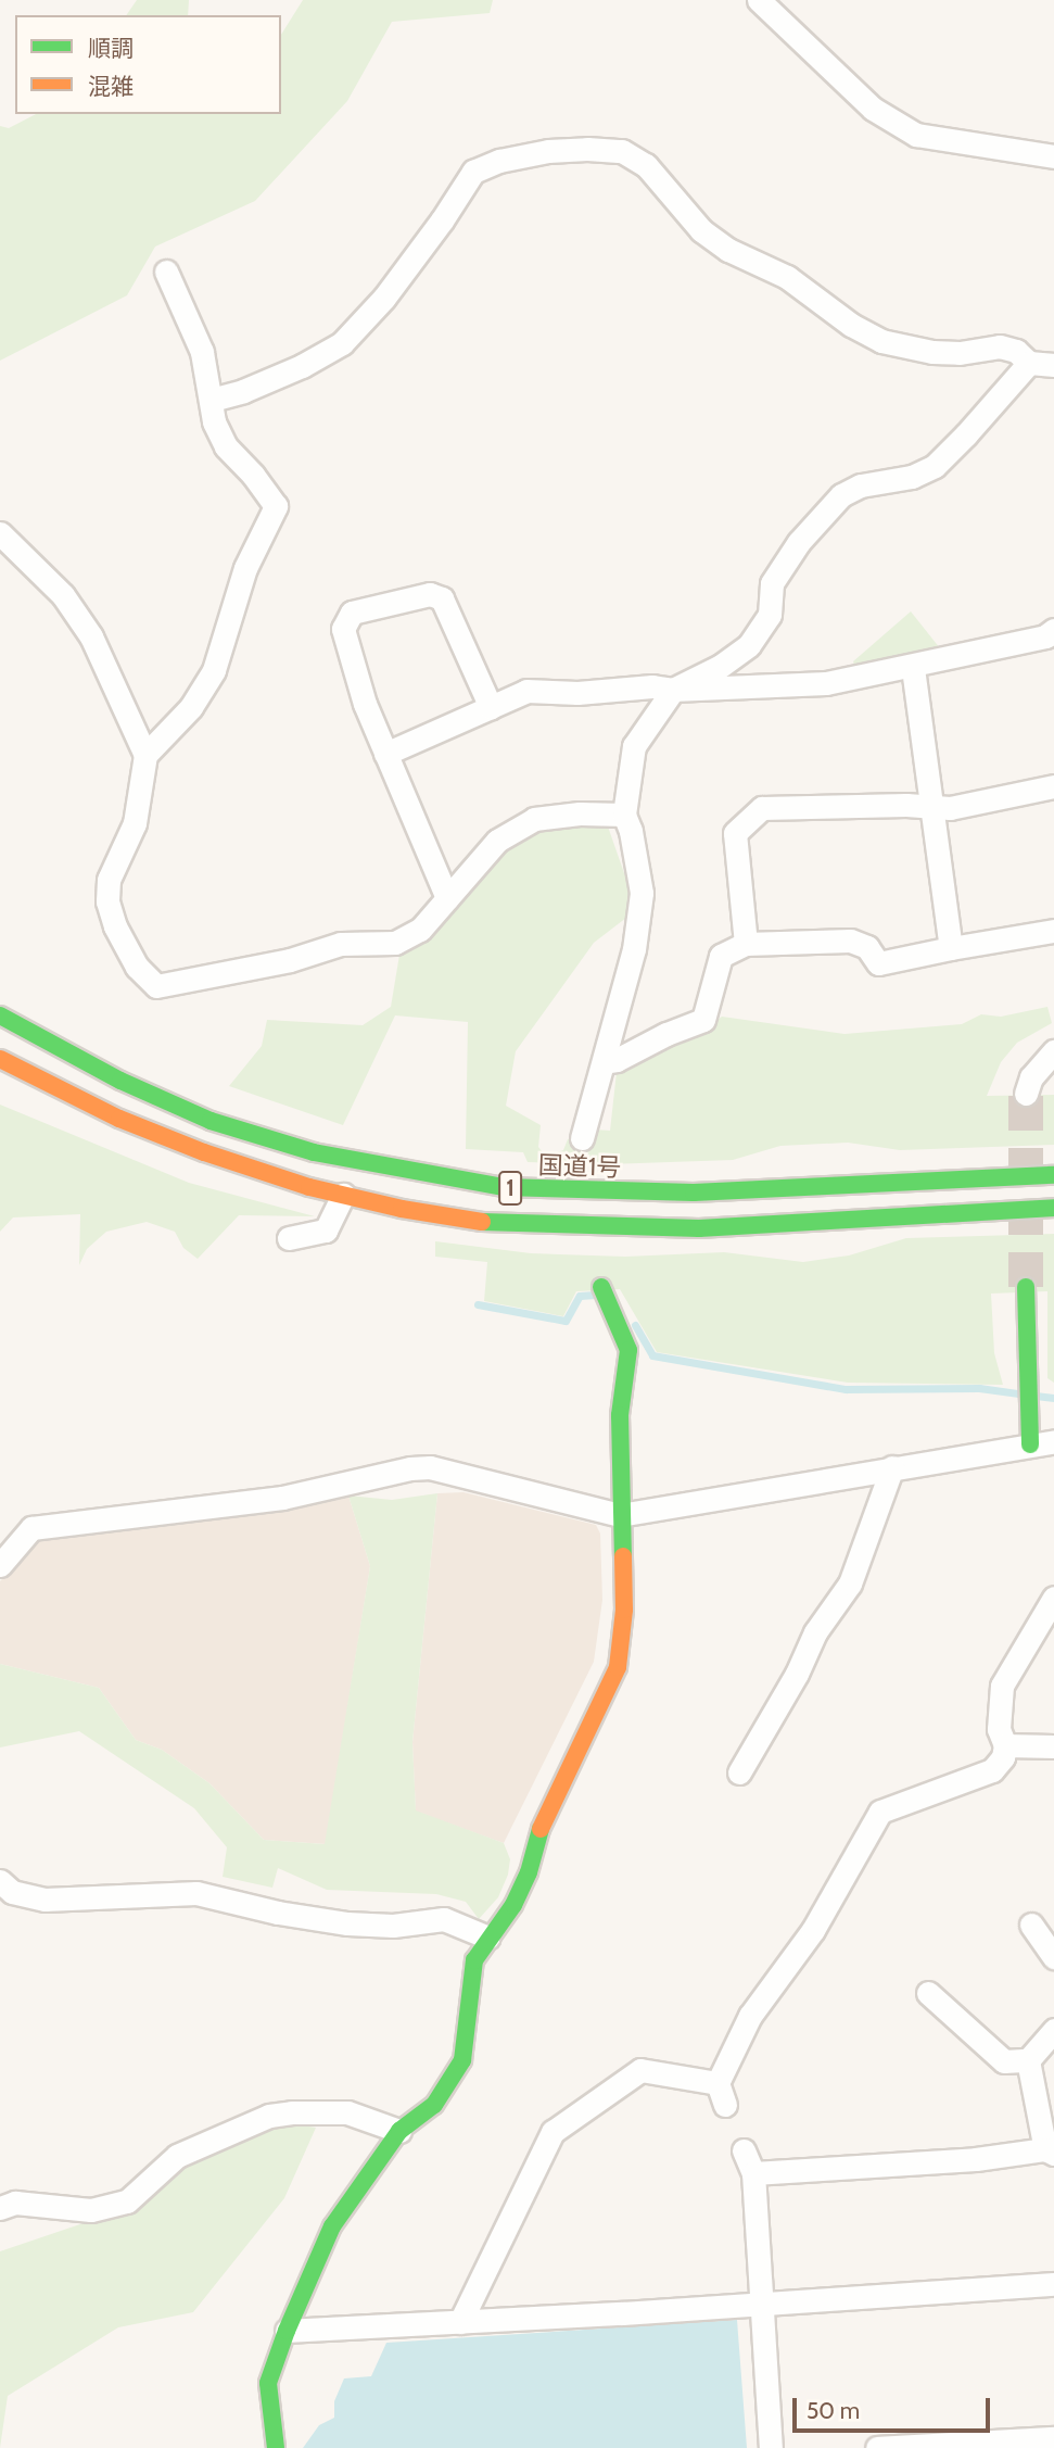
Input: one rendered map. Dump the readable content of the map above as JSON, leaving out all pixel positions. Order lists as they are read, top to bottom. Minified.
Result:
{"streets":{"main road":["国道1号","1"]},"legend":["順調","混雑"],"scale_bar":"50 m"}
